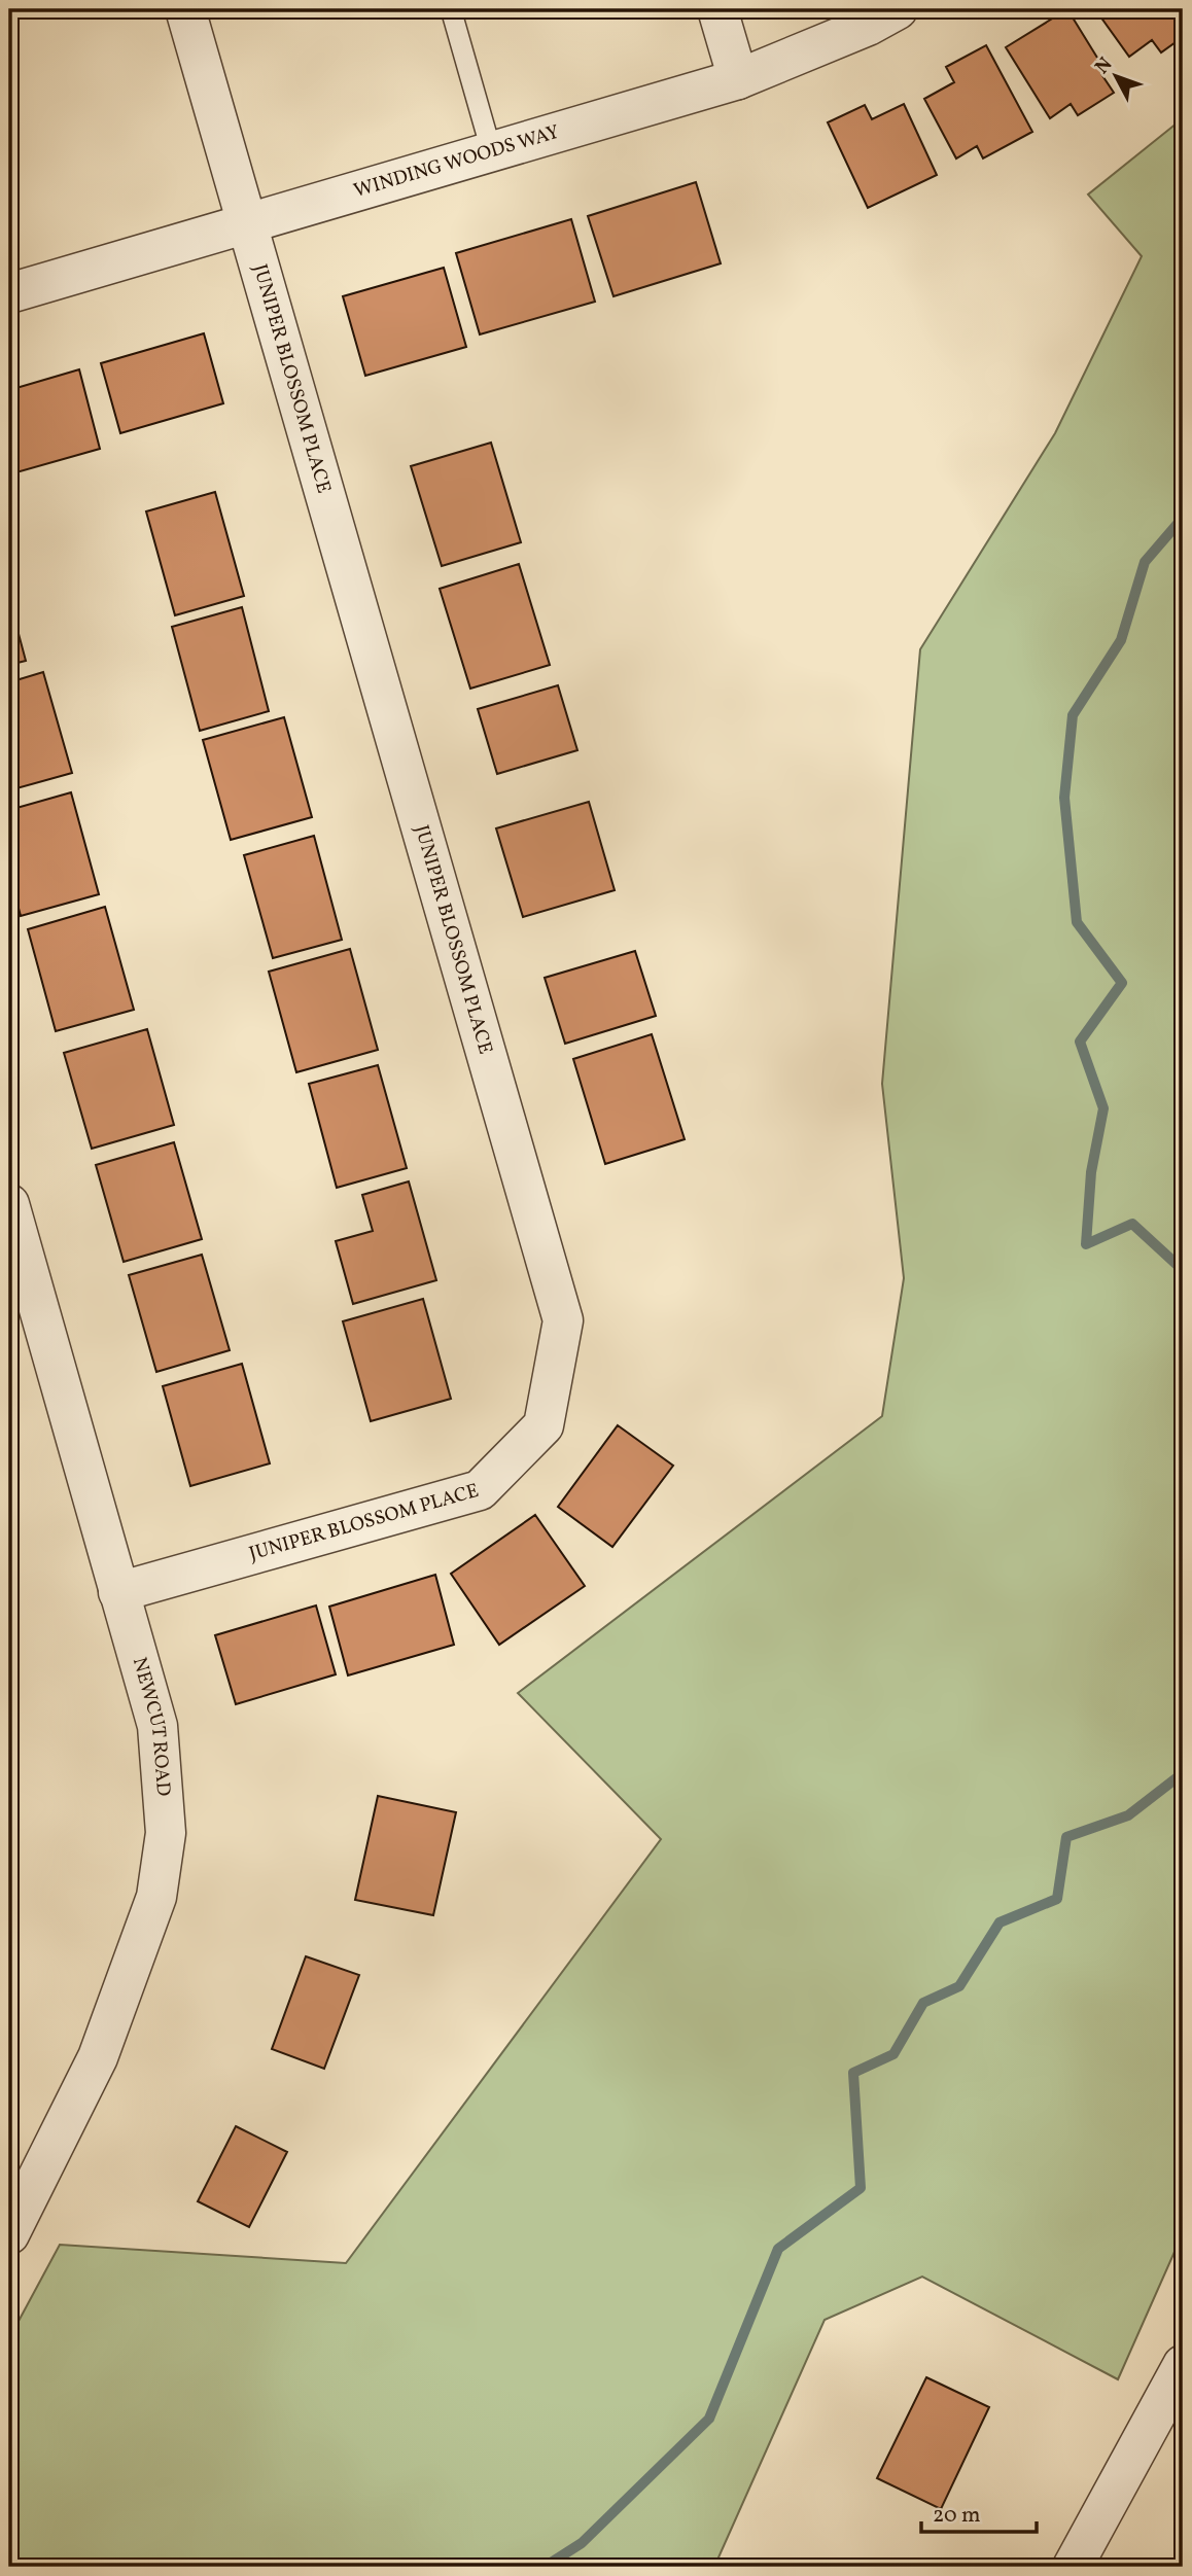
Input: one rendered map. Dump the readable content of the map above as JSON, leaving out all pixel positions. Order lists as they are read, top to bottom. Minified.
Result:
{"streets":{"street":["WINDING WOODS WAY","JUNIPER BLOSSOM PLACE","NEWCUT ROAD"]},"crossings":[["WINDING WOODS WAY","JUNIPER BLOSSOM PLACE"],["JUNIPER BLOSSOM PLACE","NEWCUT ROAD"]],"scale_bar":"20 m","north":"top left"}
